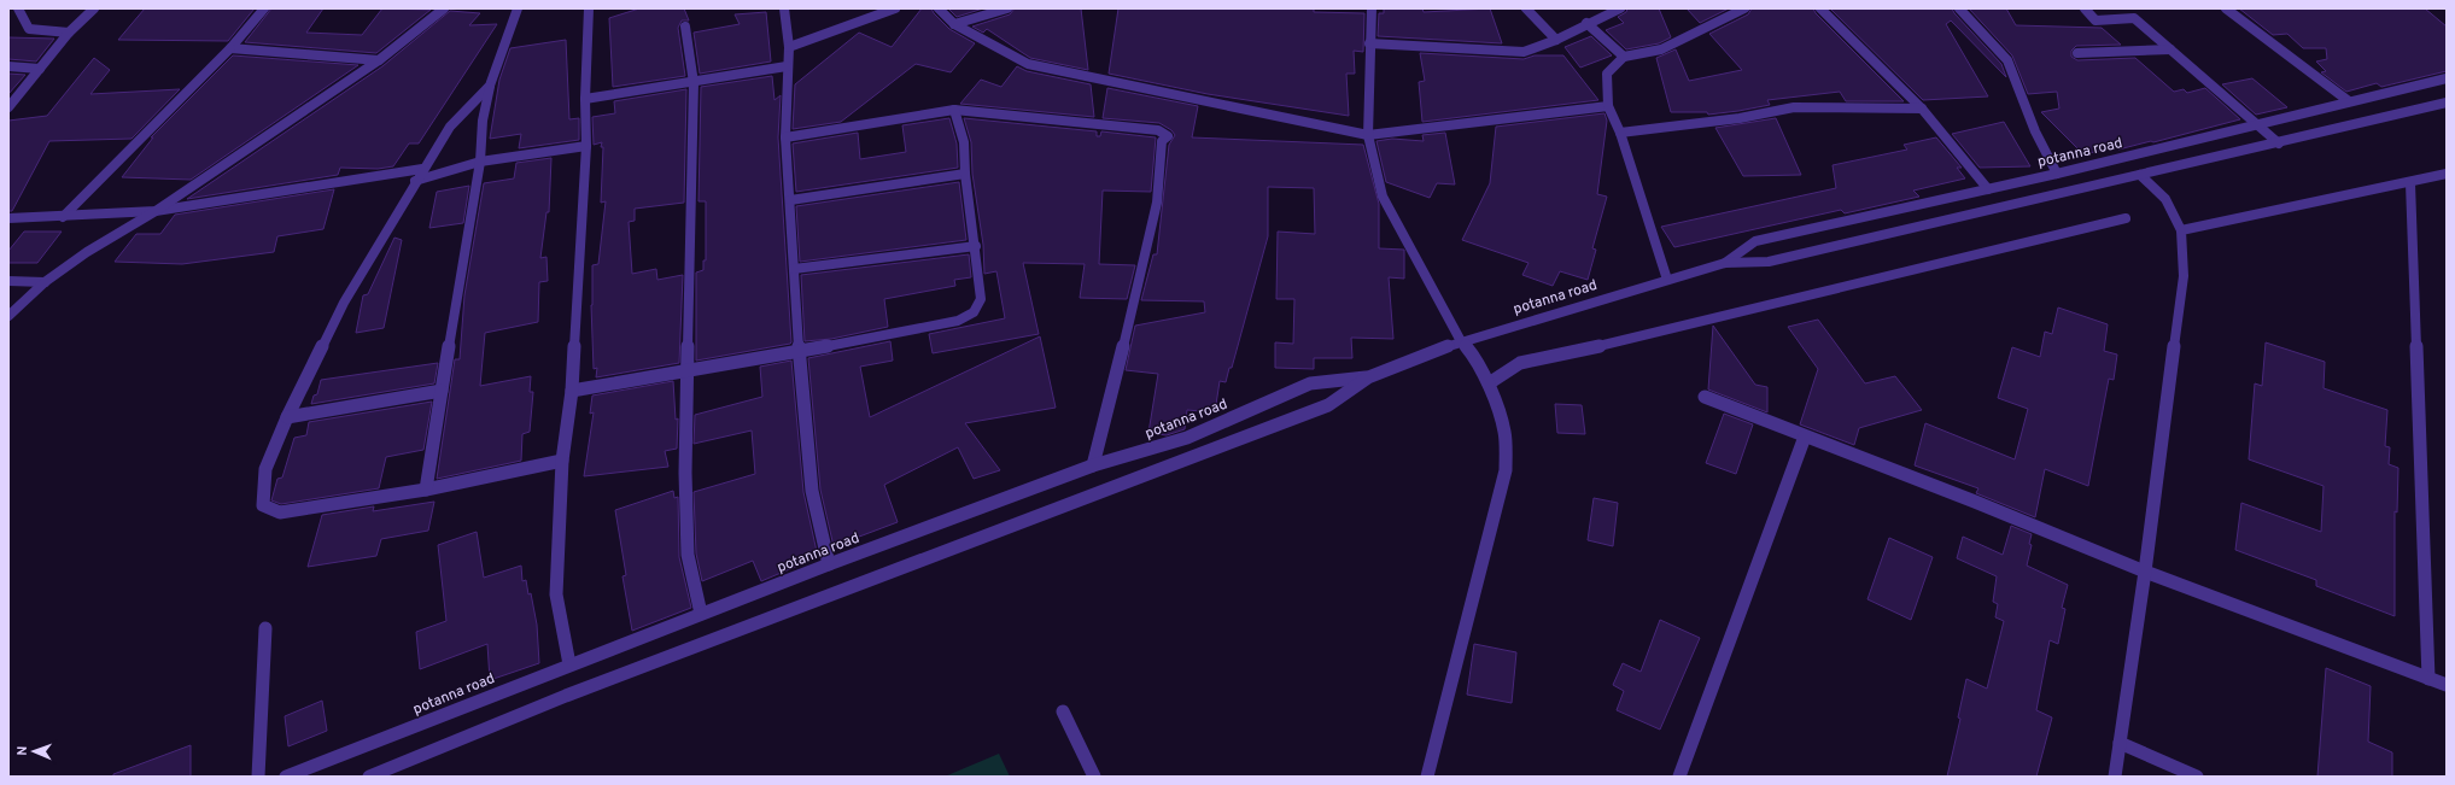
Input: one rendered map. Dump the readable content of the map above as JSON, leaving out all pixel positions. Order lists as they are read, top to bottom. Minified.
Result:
{"streets":{"street":["potanna road"]},"north":"left"}
